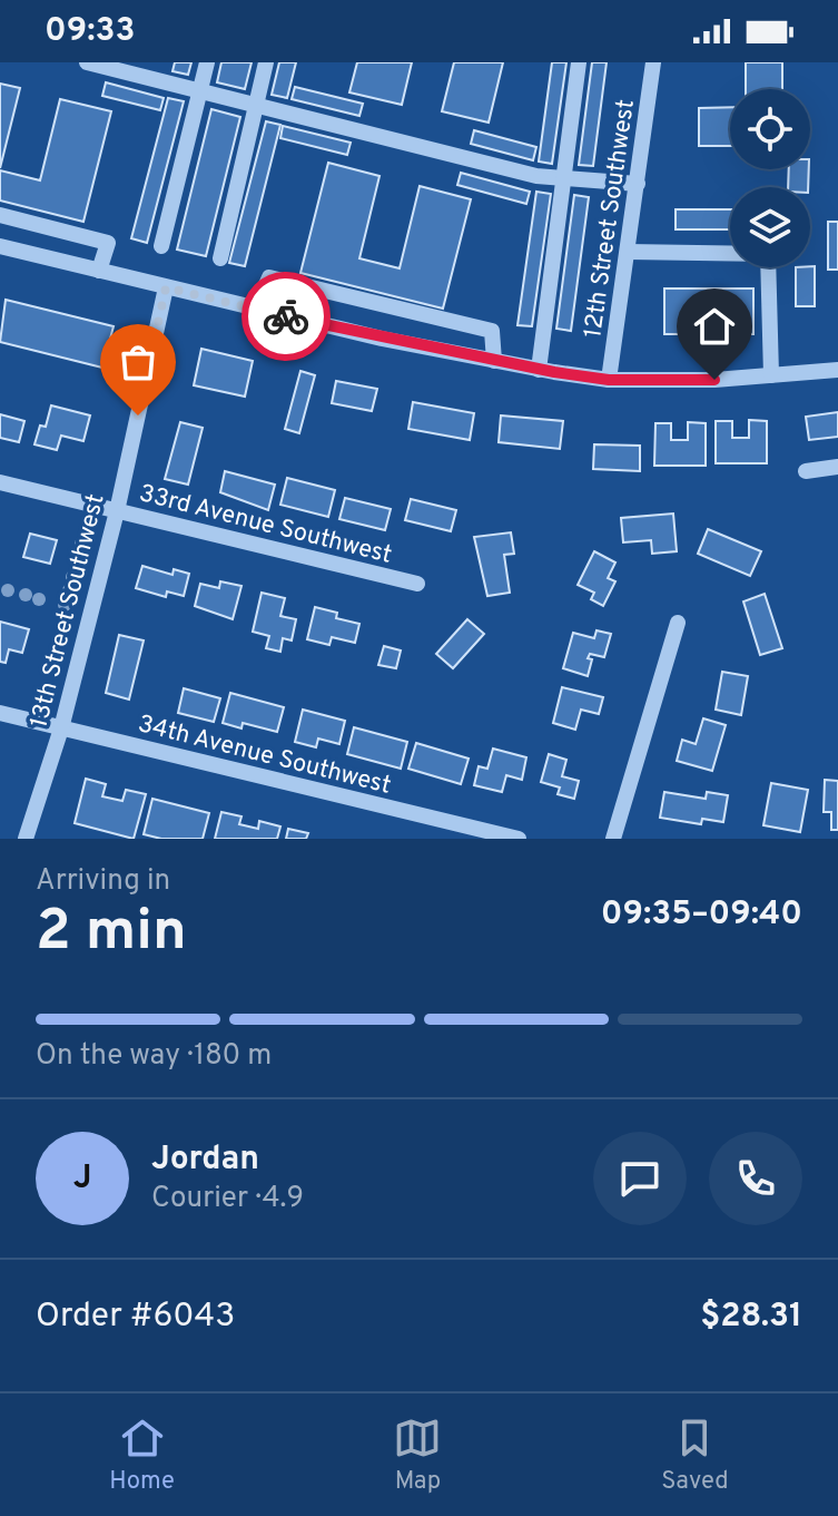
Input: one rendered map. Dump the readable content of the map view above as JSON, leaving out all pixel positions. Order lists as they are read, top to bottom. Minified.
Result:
{"streets":{"street":["12th Street Southwest","33rd Avenue Southwest","13th Street Southwest","34th Avenue Southwest"]},"crossings":[["33rd Avenue Southwest","13th Street Southwest"],["13th Street Southwest","34th Avenue Southwest"]],"page":{"status":"09:33","heading":["2 min","Arriving in","09:35–09:40"],"panel":["Jordan","Courier · 4.9","Order #6043","$28.31"],"bar":"On the way · 180 m","round":"J","tabs":["Home","Map","Saved"]}}
